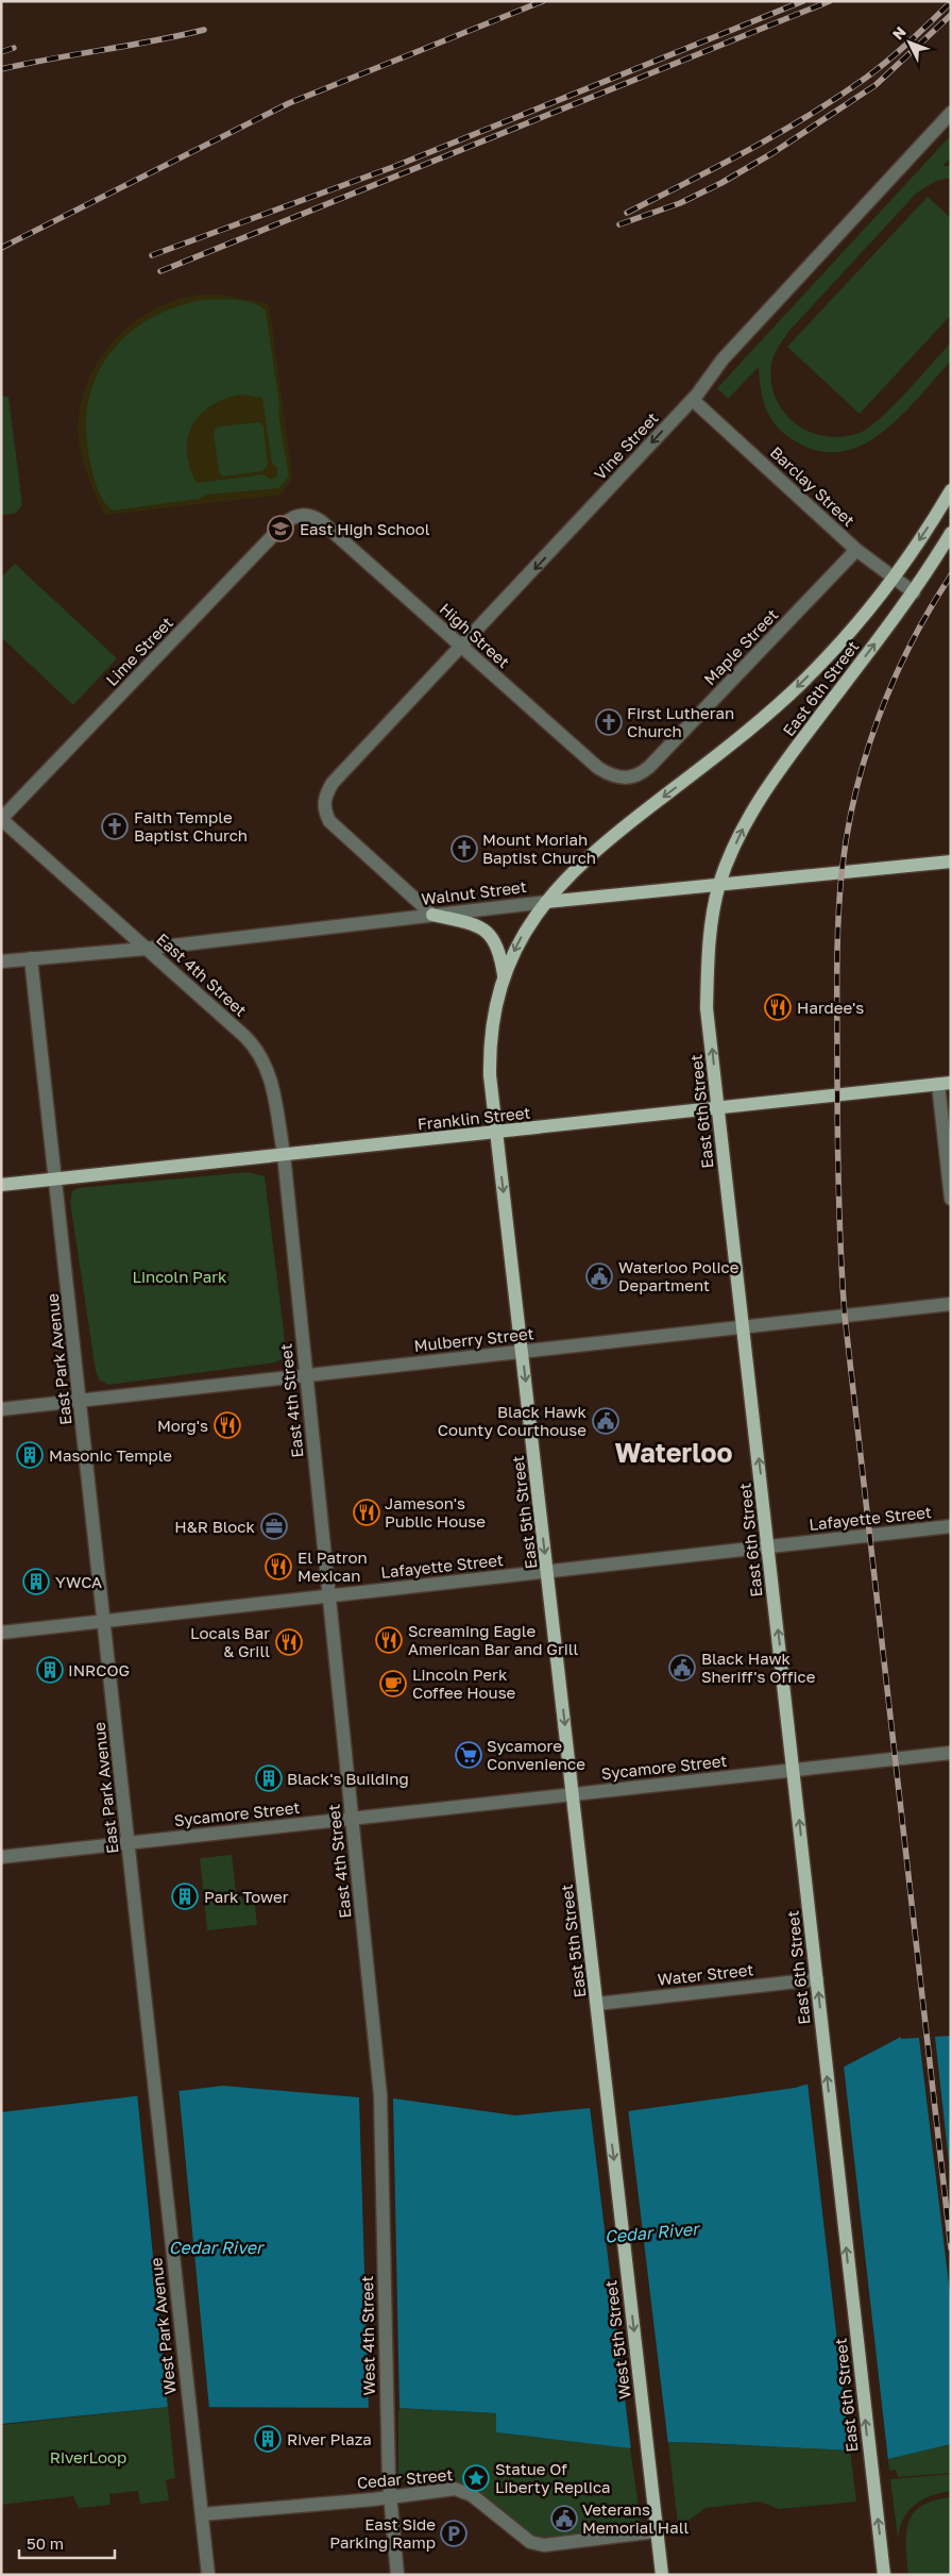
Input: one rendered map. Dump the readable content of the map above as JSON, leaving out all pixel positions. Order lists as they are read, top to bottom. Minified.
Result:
{"streets":{"main road":["East 6th Street","Walnut Street","Franklin Street","East 5th Street","West 5th Street"],"street":["Vine Street","Barclay Street","High Street","Maple Street","Lime Street","East 4th Street","Mulberry Street","East Park Avenue","Lafayette Street","Sycamore Street","Water Street","West Park Avenue","West 4th Street","Cedar Street"]},"crossings":[["Vine Street","Barclay Street"],["Vine Street","High Street"],["Vine Street","Walnut Street"],["Barclay Street","Maple Street"],["Barclay Street","East 6th Street"],["Barclay Street","East 5th Street"],["High Street","Maple Street"],["High Street","Lime Street"],["Lime Street","East 4th Street"],["East 6th Street","Walnut Street"],["East 6th Street","Franklin Street"],["East 6th Street","Mulberry Street"],["East 6th Street","Lafayette Street"],["East 6th Street","Sycamore Street"],["East 6th Street","Water Street"],["Walnut Street","East 4th Street"],["Walnut Street","East Park Avenue"],["Walnut Street","East 5th Street"],["East 4th Street","Franklin Street"],["East 4th Street","Mulberry Street"],["East 4th Street","Lafayette Street"],["East 4th Street","Sycamore Street"],["East 4th Street","West 4th Street"],["Franklin Street","East Park Avenue"],["Franklin Street","East 5th Street"],["Mulberry Street","East Park Avenue"],["Mulberry Street","East 5th Street"],["East Park Avenue","Lafayette Street"],["East Park Avenue","Sycamore Street"],["East Park Avenue","West Park Avenue"],["East 5th Street","Lafayette Street"],["East 5th Street","Sycamore Street"],["East 5th Street","Water Street"],["East 5th Street","West 5th Street"],["West Park Avenue","Cedar Street"],["West 4th Street","Cedar Street"],["West 5th Street","Cedar Street"]],"one_way":["East 6th Street","East 5th Street","West 5th Street"],"districts":["Waterloo"],"water":["Cedar River"],"parks":["Lincoln Park","RiverLoop"],"places":{"school or university":["East High School"],"church":["First Lutheran Church","Faith Temple Baptist Church","Mount Moriah Baptist Church"],"restaurant":["Hardee's","Morg's","Jameson's Public House","El Patron Mexican","Screaming Eagle American Bar and Grill","Locals Bar & Grill"],"public building":["Waterloo Police Department","Black Hawk County Courthouse","Black Hawk Sheriff's Office","Veterans Memorial Hall"],"building":["Masonic Temple","YWCA","INRCOG","Black's Building","Park Tower","River Plaza"],"office":["H&R Block"],"cafe":["Lincoln Perk Coffee House"],"supermarket":["Sycamore Convenience"],"place":["Statue Of Liberty Replica"],"parking":["East Side Parking Ramp"]},"scale_bar":"50 m","north":"top left"}
